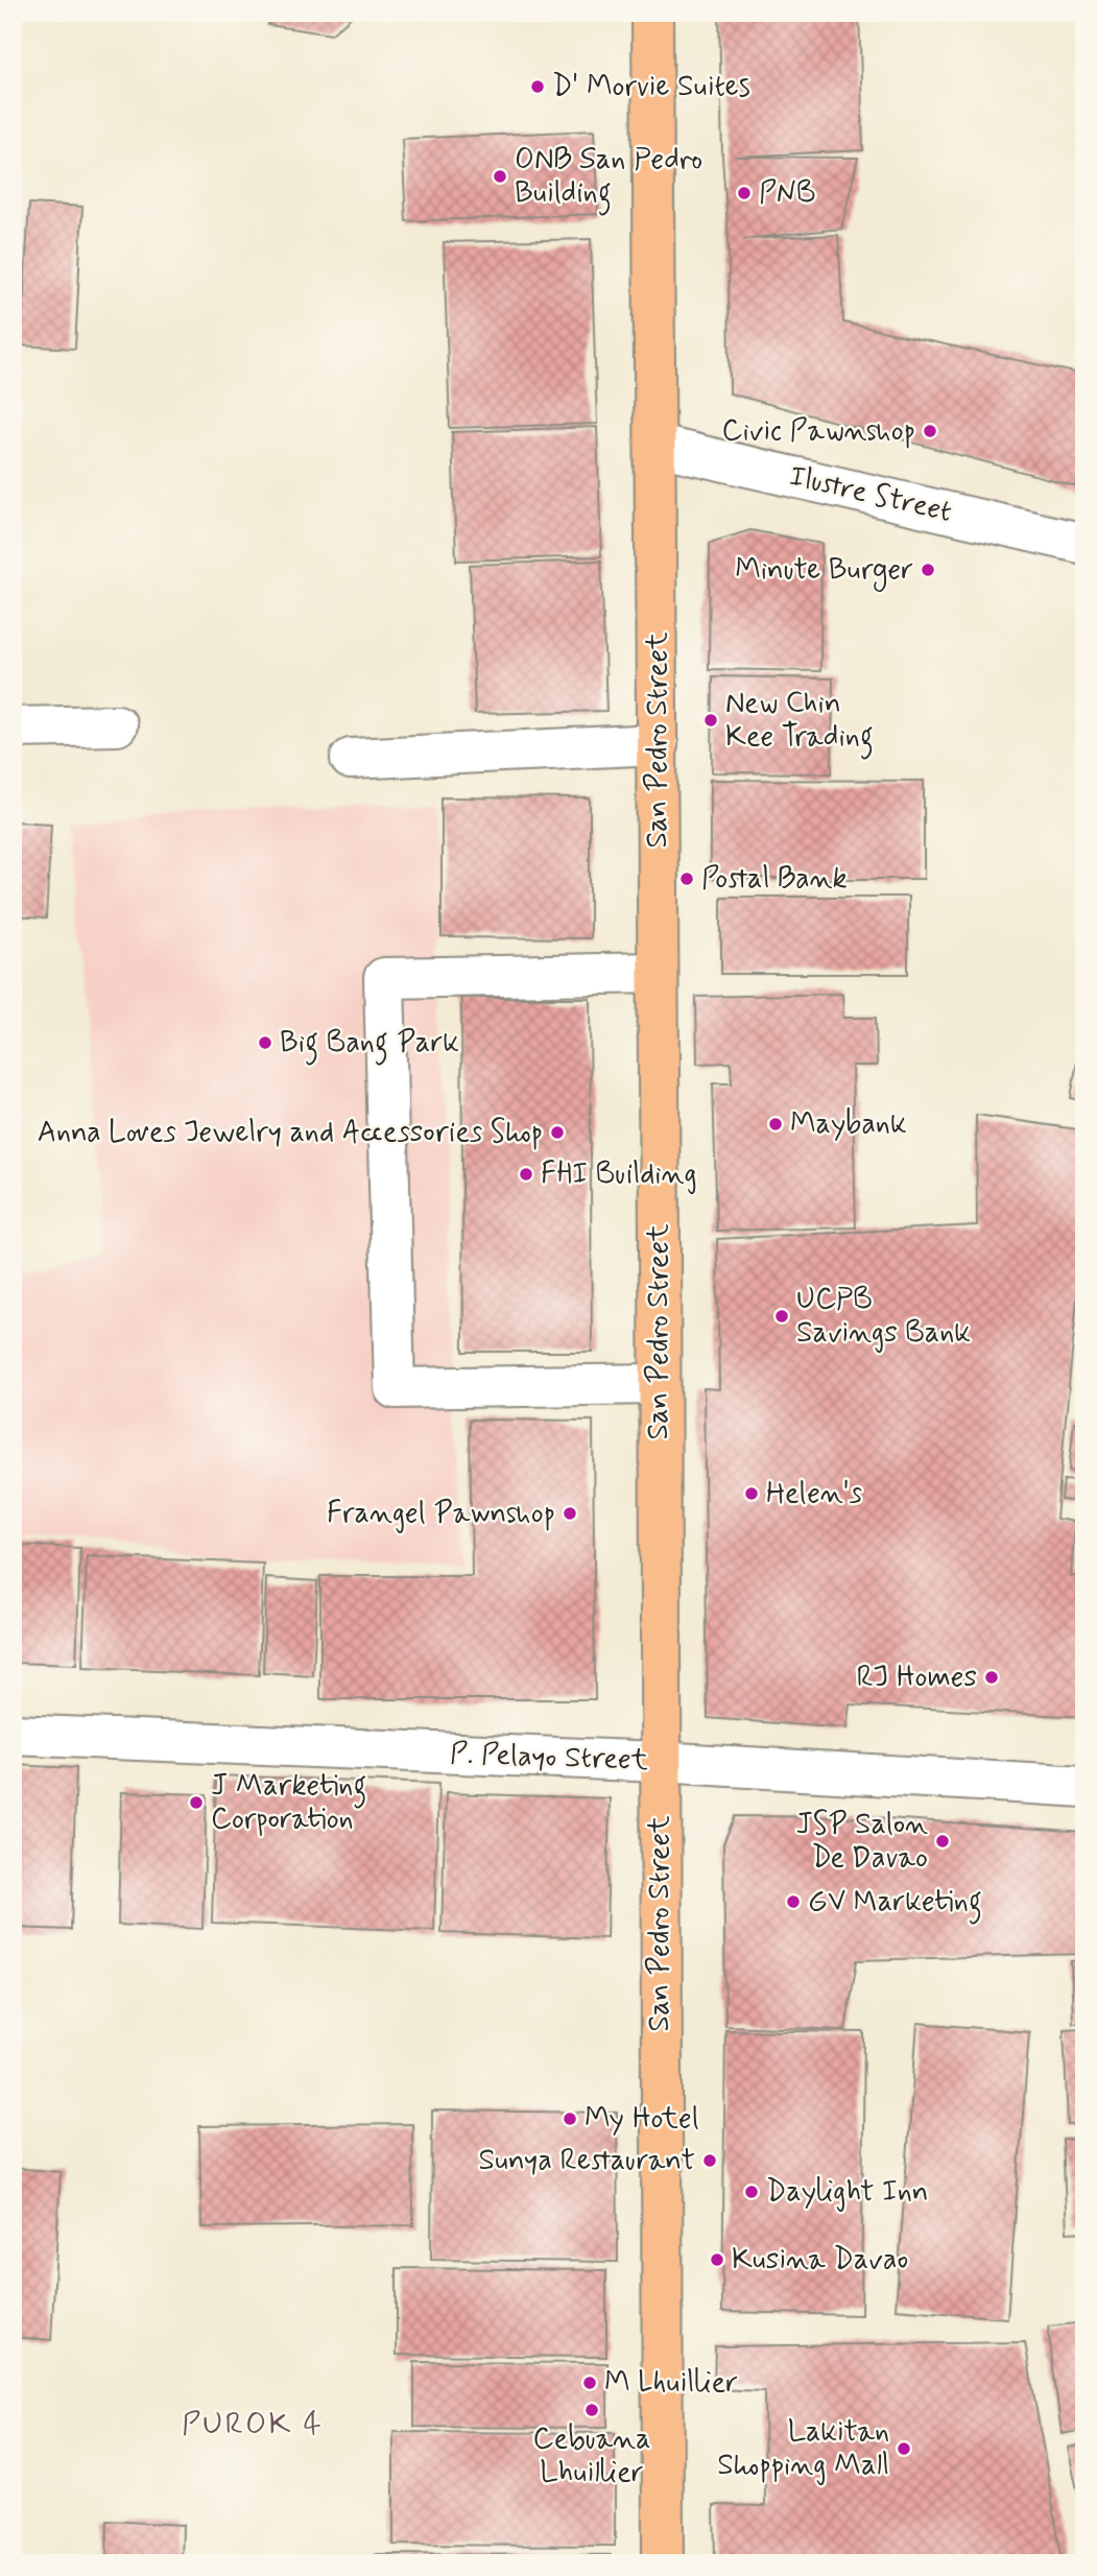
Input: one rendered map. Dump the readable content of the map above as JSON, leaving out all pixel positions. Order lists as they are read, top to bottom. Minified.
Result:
{"streets":{"main road":["San Pedro Street"],"street":["Ilustre Street","P. Pelayo Street"]},"crossings":[["Ilustre Street","San Pedro Street"],["San Pedro Street","P. Pelayo Street"]],"districts":["PUROK 4"],"places":["D' Morvie Suites","ONB San Pedro Building","PNB","Civic Pawnshop","Minute Burger","New Chin Kee Trading","Postal Bank","Big Bang Park","Maybank","Anna Loves Jewelry and Accessories Shop","FHI Building","UCPB Savings Bank","Helen's","Frangel Pawnshop","RJ Homes","J Marketing Corporation","JSP Salon De Davao","GV Marketing","My Hotel","Sunya Restaurant","Daylight Inn","Kusina Davao","M Lhuillier","Cebuana Lhuillier","Lakitan Shopping Mall"]}
